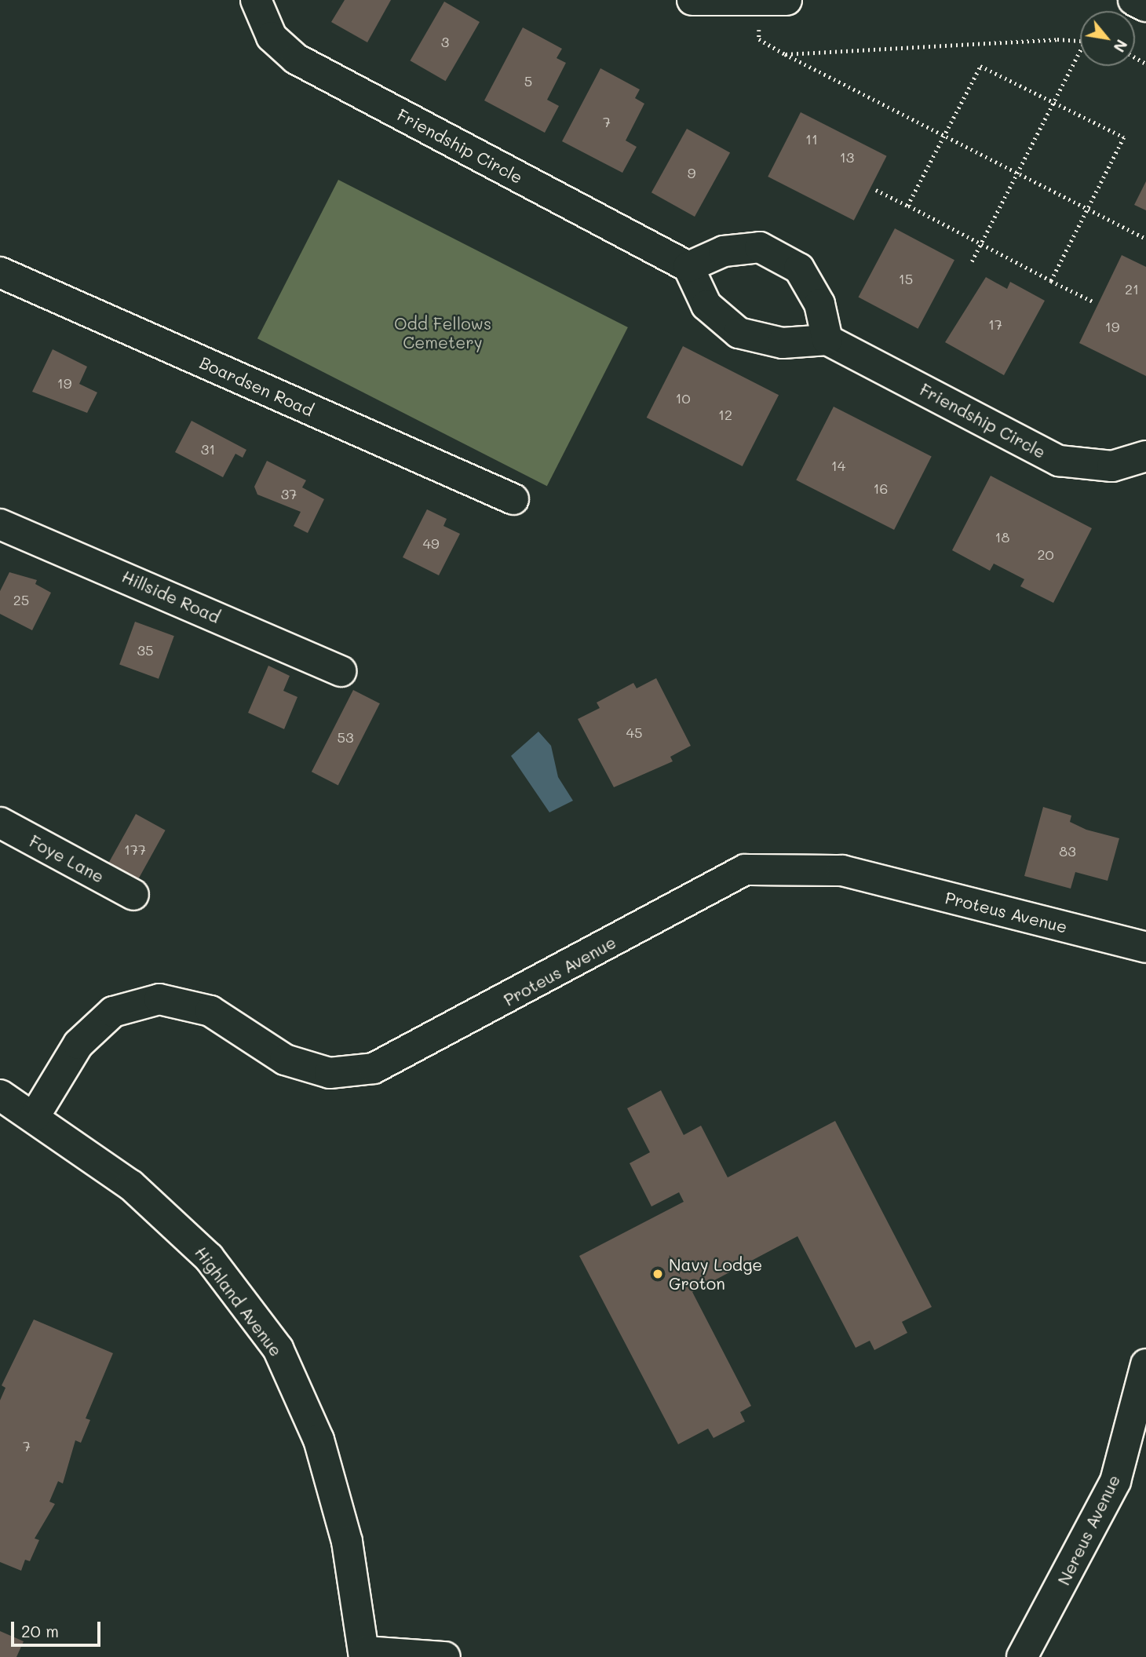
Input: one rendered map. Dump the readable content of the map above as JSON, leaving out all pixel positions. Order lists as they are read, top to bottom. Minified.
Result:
{"streets":{"street":["Friendship Circle","Boardsen Road","Hillside Road","Foye Lane","Proteus Avenue","Highland Avenue","Nereus Avenue"]},"crossings":[["Proteus Avenue","Highland Avenue"]],"parks":["Odd Fellows Cemetery"],"places":["Navy Lodge Groton"],"house_numbers":["3","5","7","11","13","9","15","21","17","19","19","10","12","31","14","16","37","18","49","20","25","35","45","53","177","83","7"],"scale_bar":"20 m","north":"bottom right"}
